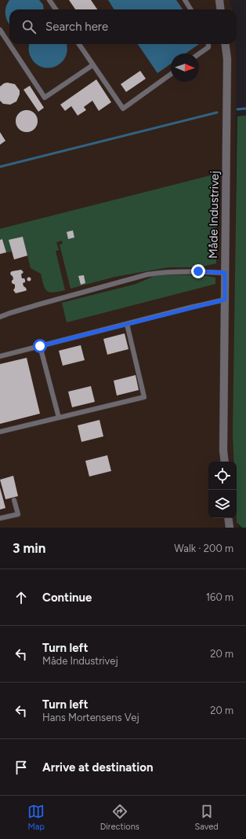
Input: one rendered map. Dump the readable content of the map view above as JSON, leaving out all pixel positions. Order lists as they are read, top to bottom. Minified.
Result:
{"streets":{"street":["Måde Industrivej"]},"north":"right","page":{"search":"Search here","heading":["3 min","Walk · 200 m"],"list":[["Continue","160 m"],["Turn left","Måde Industrivej","20 m"],["Turn left","Hans Mortensens Vej","20 m"],"Arrive at destination"],"nav":["Map","Directions","Saved"]}}
